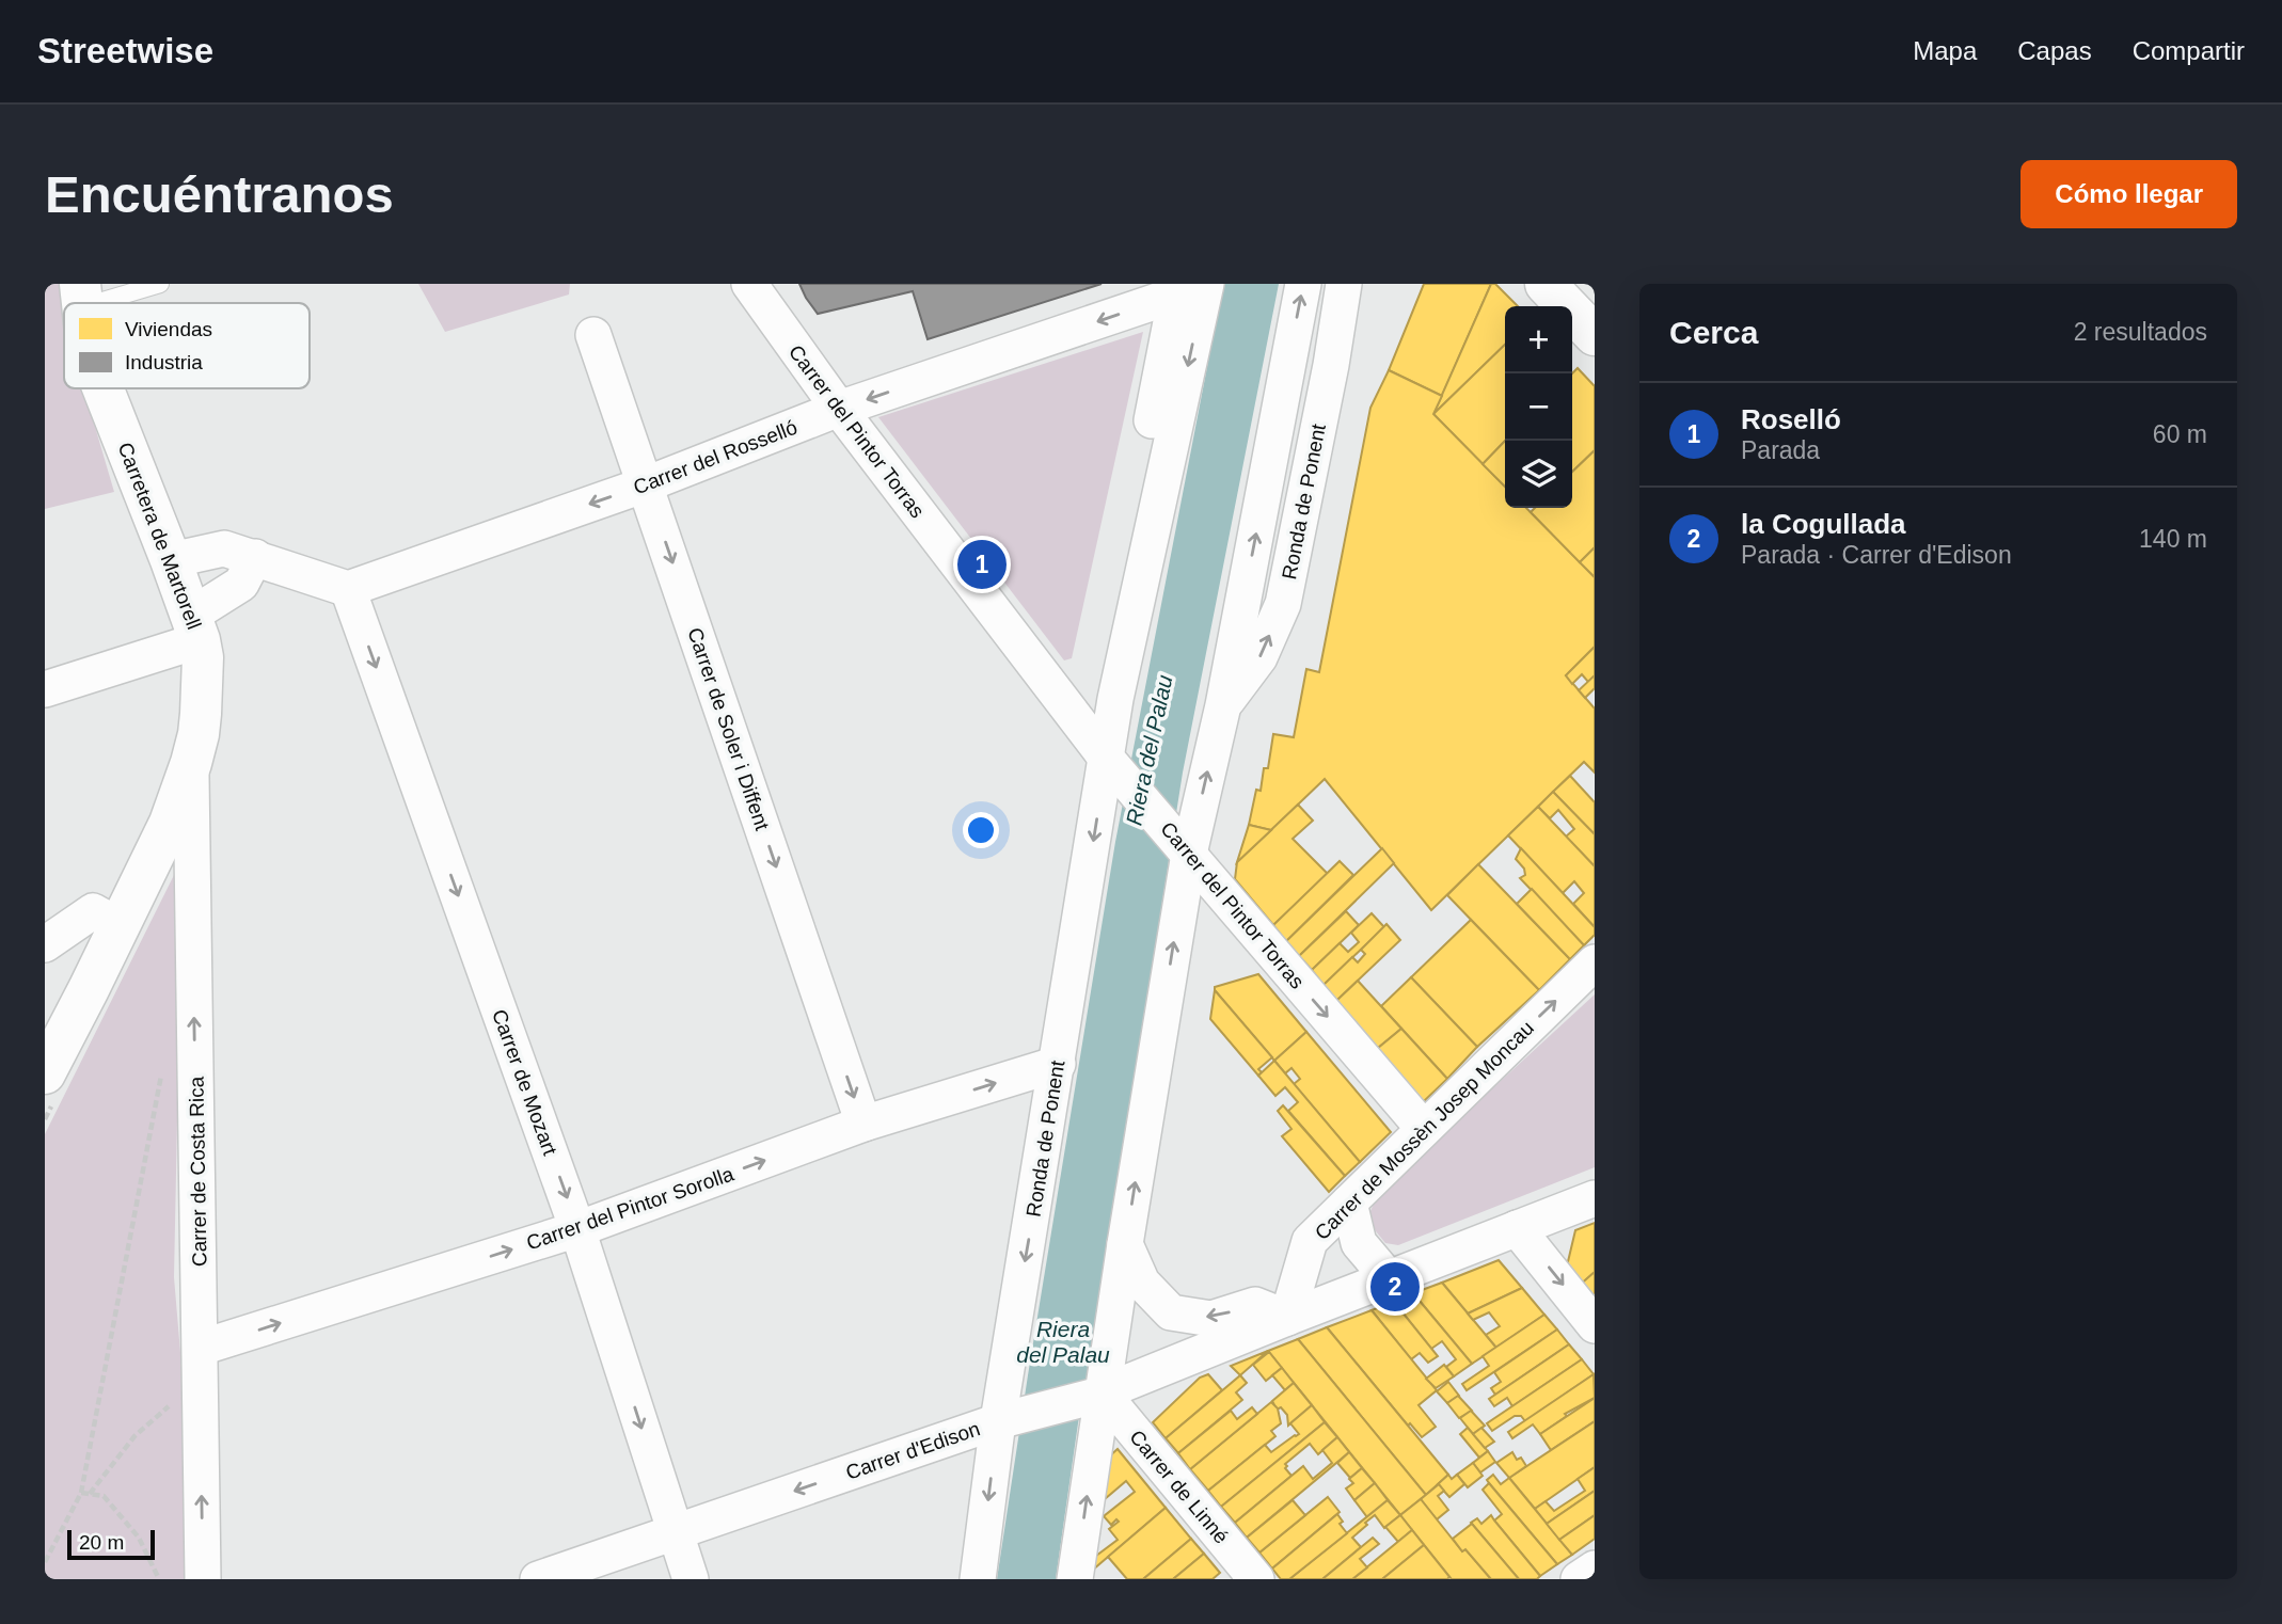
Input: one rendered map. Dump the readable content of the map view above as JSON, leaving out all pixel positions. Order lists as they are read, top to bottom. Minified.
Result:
{"streets":{"street":["Carrer del Pintor Torras","Carrer del Rosselló","Ronda de Ponent","Carretera de Martorell","Carrer de Soler i Diffent","Carrer de Mozart","Carrer de Mossèn Josep Moncau","Carrer de Costa Rica","Carrer del Pintor Sorolla","Carrer d'Edison","Carrer de Linné"]},"crossings":[["Carrer del Pintor Torras","Carrer del Rosselló"],["Carrer del Pintor Torras","Ronda de Ponent"],["Carrer del Pintor Torras","Carrer de Mossèn Josep Moncau"],["Carrer del Rosselló","Ronda de Ponent"],["Carrer del Rosselló","Carrer de Soler i Diffent"],["Carrer del Rosselló","Carrer de Mozart"],["Ronda de Ponent","Carrer del Pintor Sorolla"],["Ronda de Ponent","Carrer d'Edison"],["Ronda de Ponent","Carrer de Linné"],["Carretera de Martorell","Carrer de Costa Rica"],["Carrer de Soler i Diffent","Carrer del Pintor Sorolla"],["Carrer de Mozart","Carrer del Pintor Sorolla"],["Carrer de Mozart","Carrer d'Edison"],["Carrer de Mossèn Josep Moncau","Carrer d'Edison"],["Carrer de Costa Rica","Carrer del Pintor Sorolla"],["Carrer d'Edison","Carrer de Linné"]],"one_way":["Carrer del Rosselló","Carrer de Soler i Diffent","Carrer de Mozart","Carrer de Mossèn Josep Moncau","Carrer de Costa Rica","Carrer del Pintor Sorolla"],"water":["Riera del Palau"],"legend":["Viviendas","Industria"],"scale_bar":"20 m","page":{"header":"Streetwise","nav":["Mapa","Capas","Compartir"],"buttons":"Cómo llegar","title":"Encuéntranos","heading":["Cerca","2 resultados"],"map_buttons":["+","−"],"list":[{"mark":"1","name":"Roselló","note":"Parada","value":"60 m"},{"mark":"2","name":"la Cogullada","note":"Parada · Carrer d'Edison","value":"140 m"}],"pins":["1","2"],"scale":"20 m"}}
